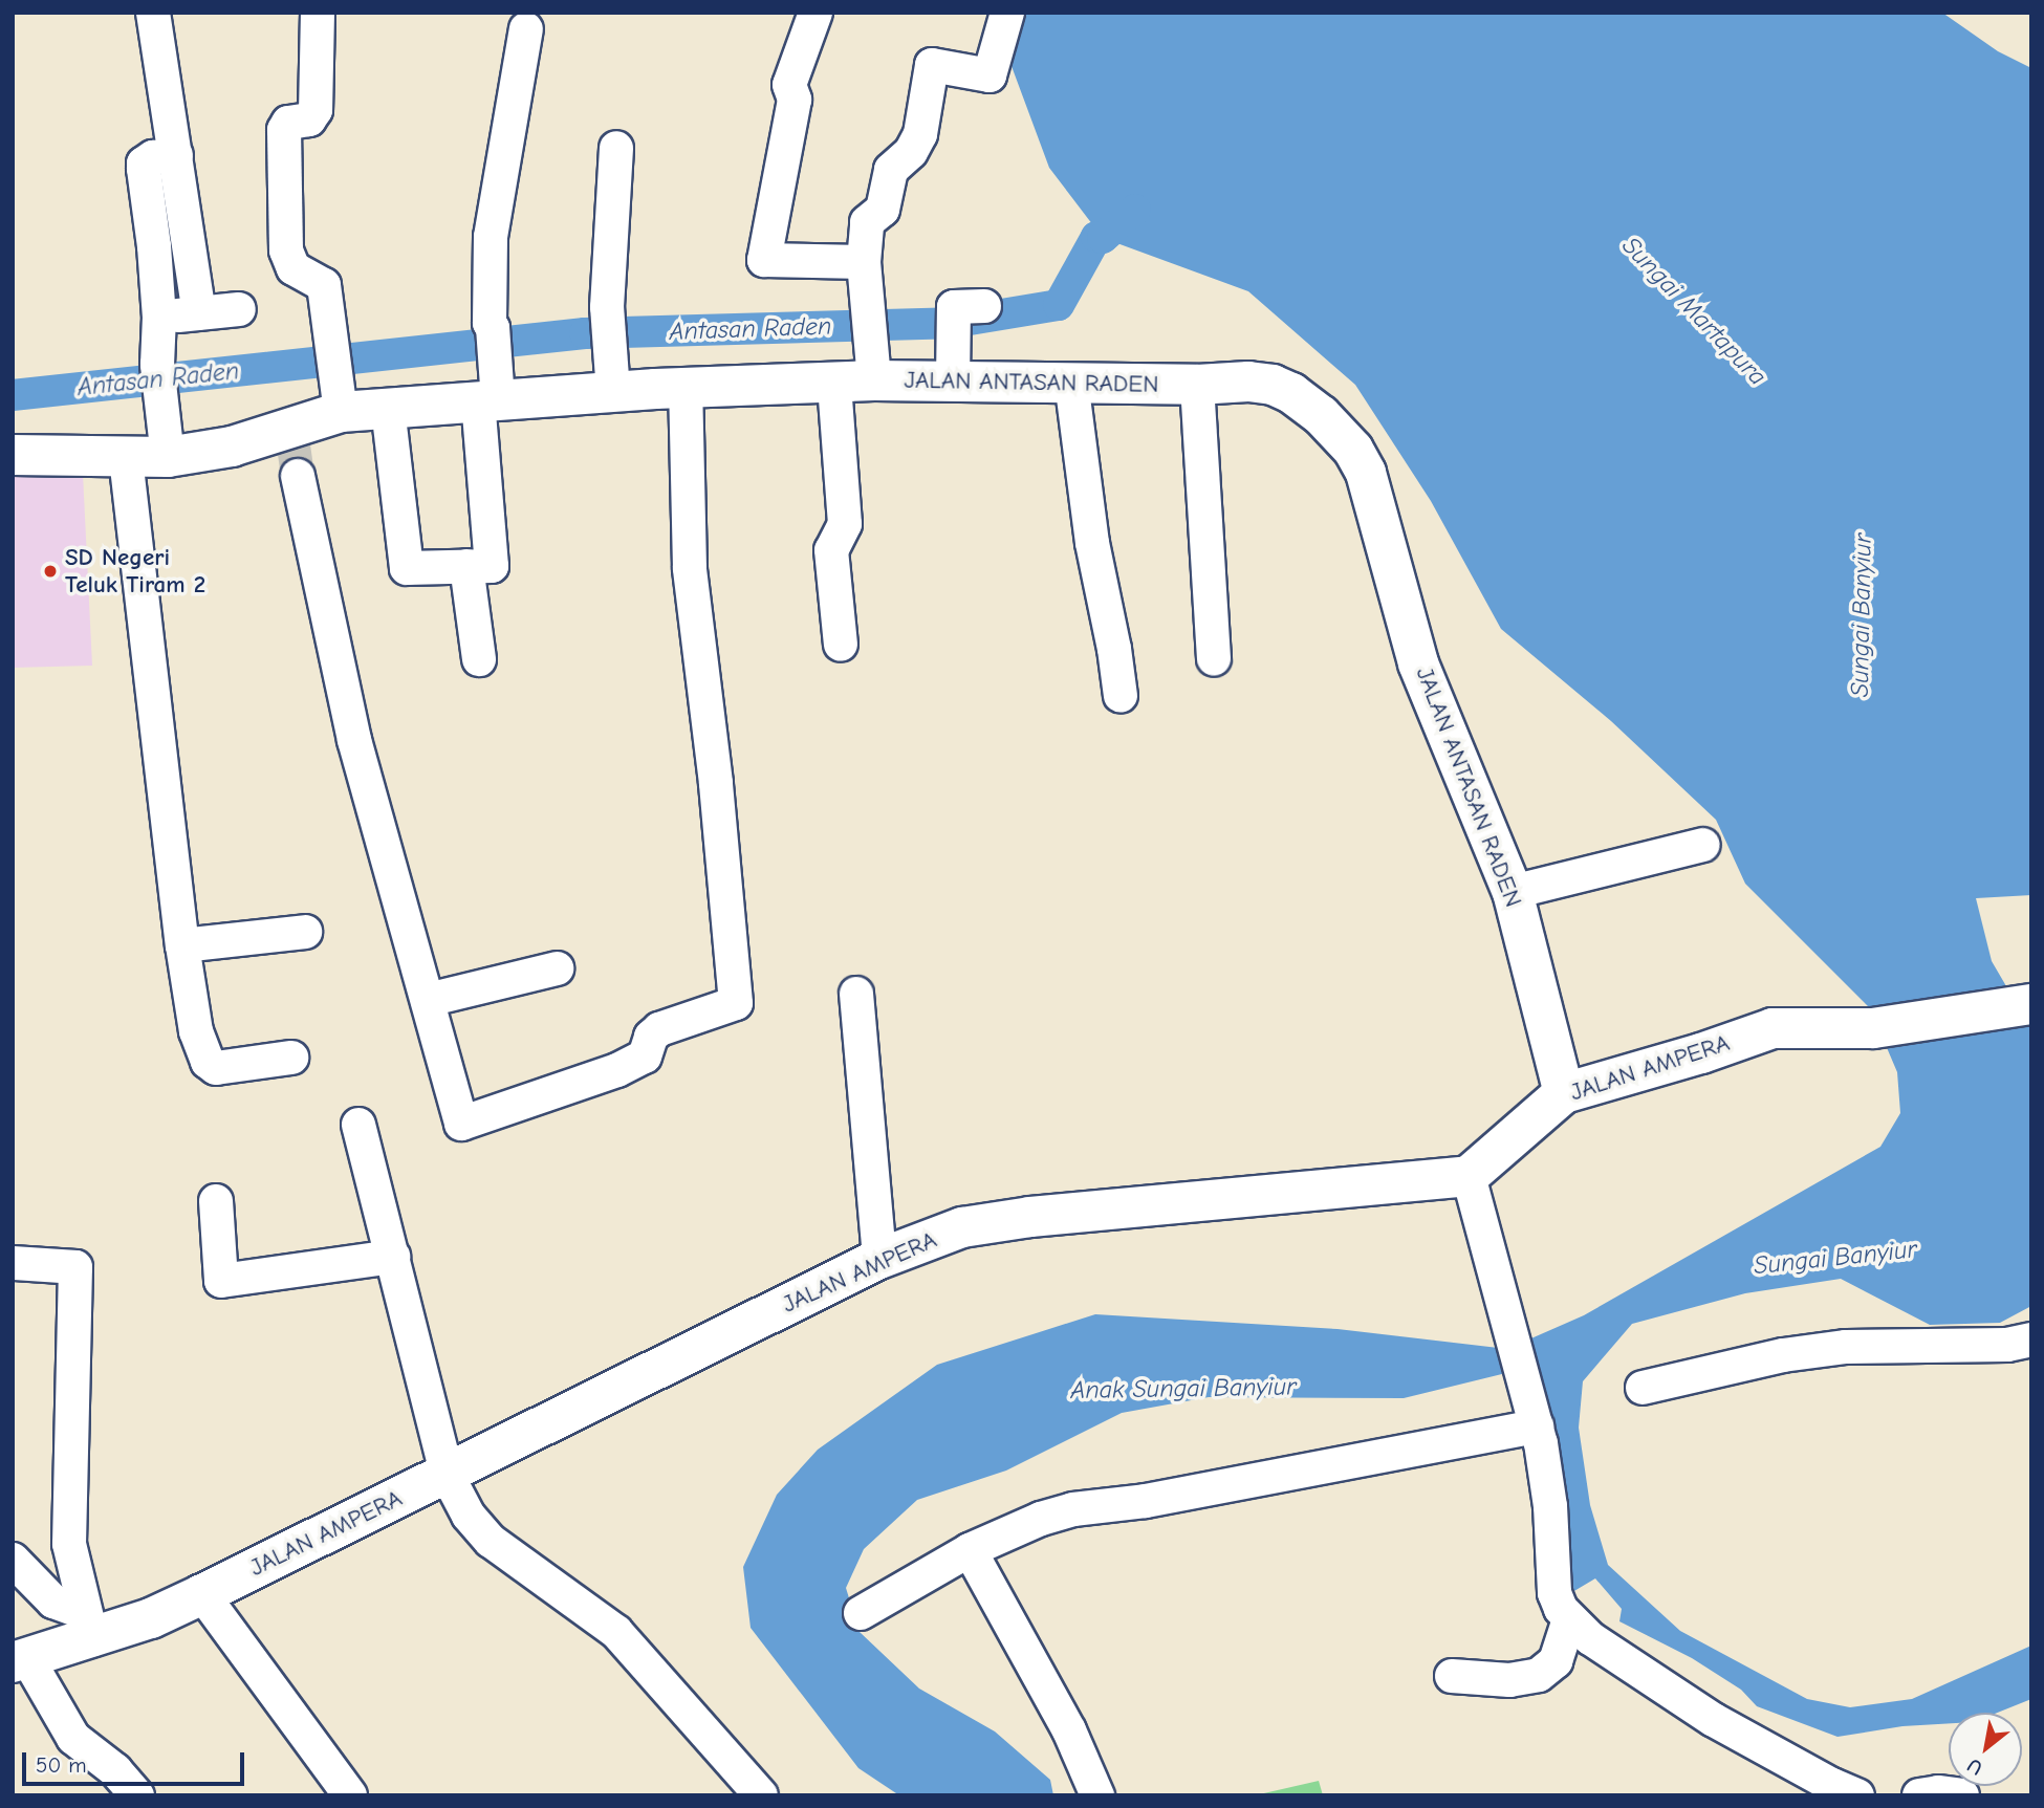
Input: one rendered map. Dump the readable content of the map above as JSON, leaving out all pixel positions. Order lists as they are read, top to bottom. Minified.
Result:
{"streets":{"street":["JALAN ANTASAN RADEN","JALAN AMPERA"]},"crossings":[["JALAN ANTASAN RADEN","JALAN AMPERA"]],"water":["Sungai Martapura","Antasan Raden","Sungai Banyiur","Anak Sungai Banyiur"],"places":["SD Negeri Teluk Tiram 2"],"scale_bar":"50 m","north":"bottom left"}
